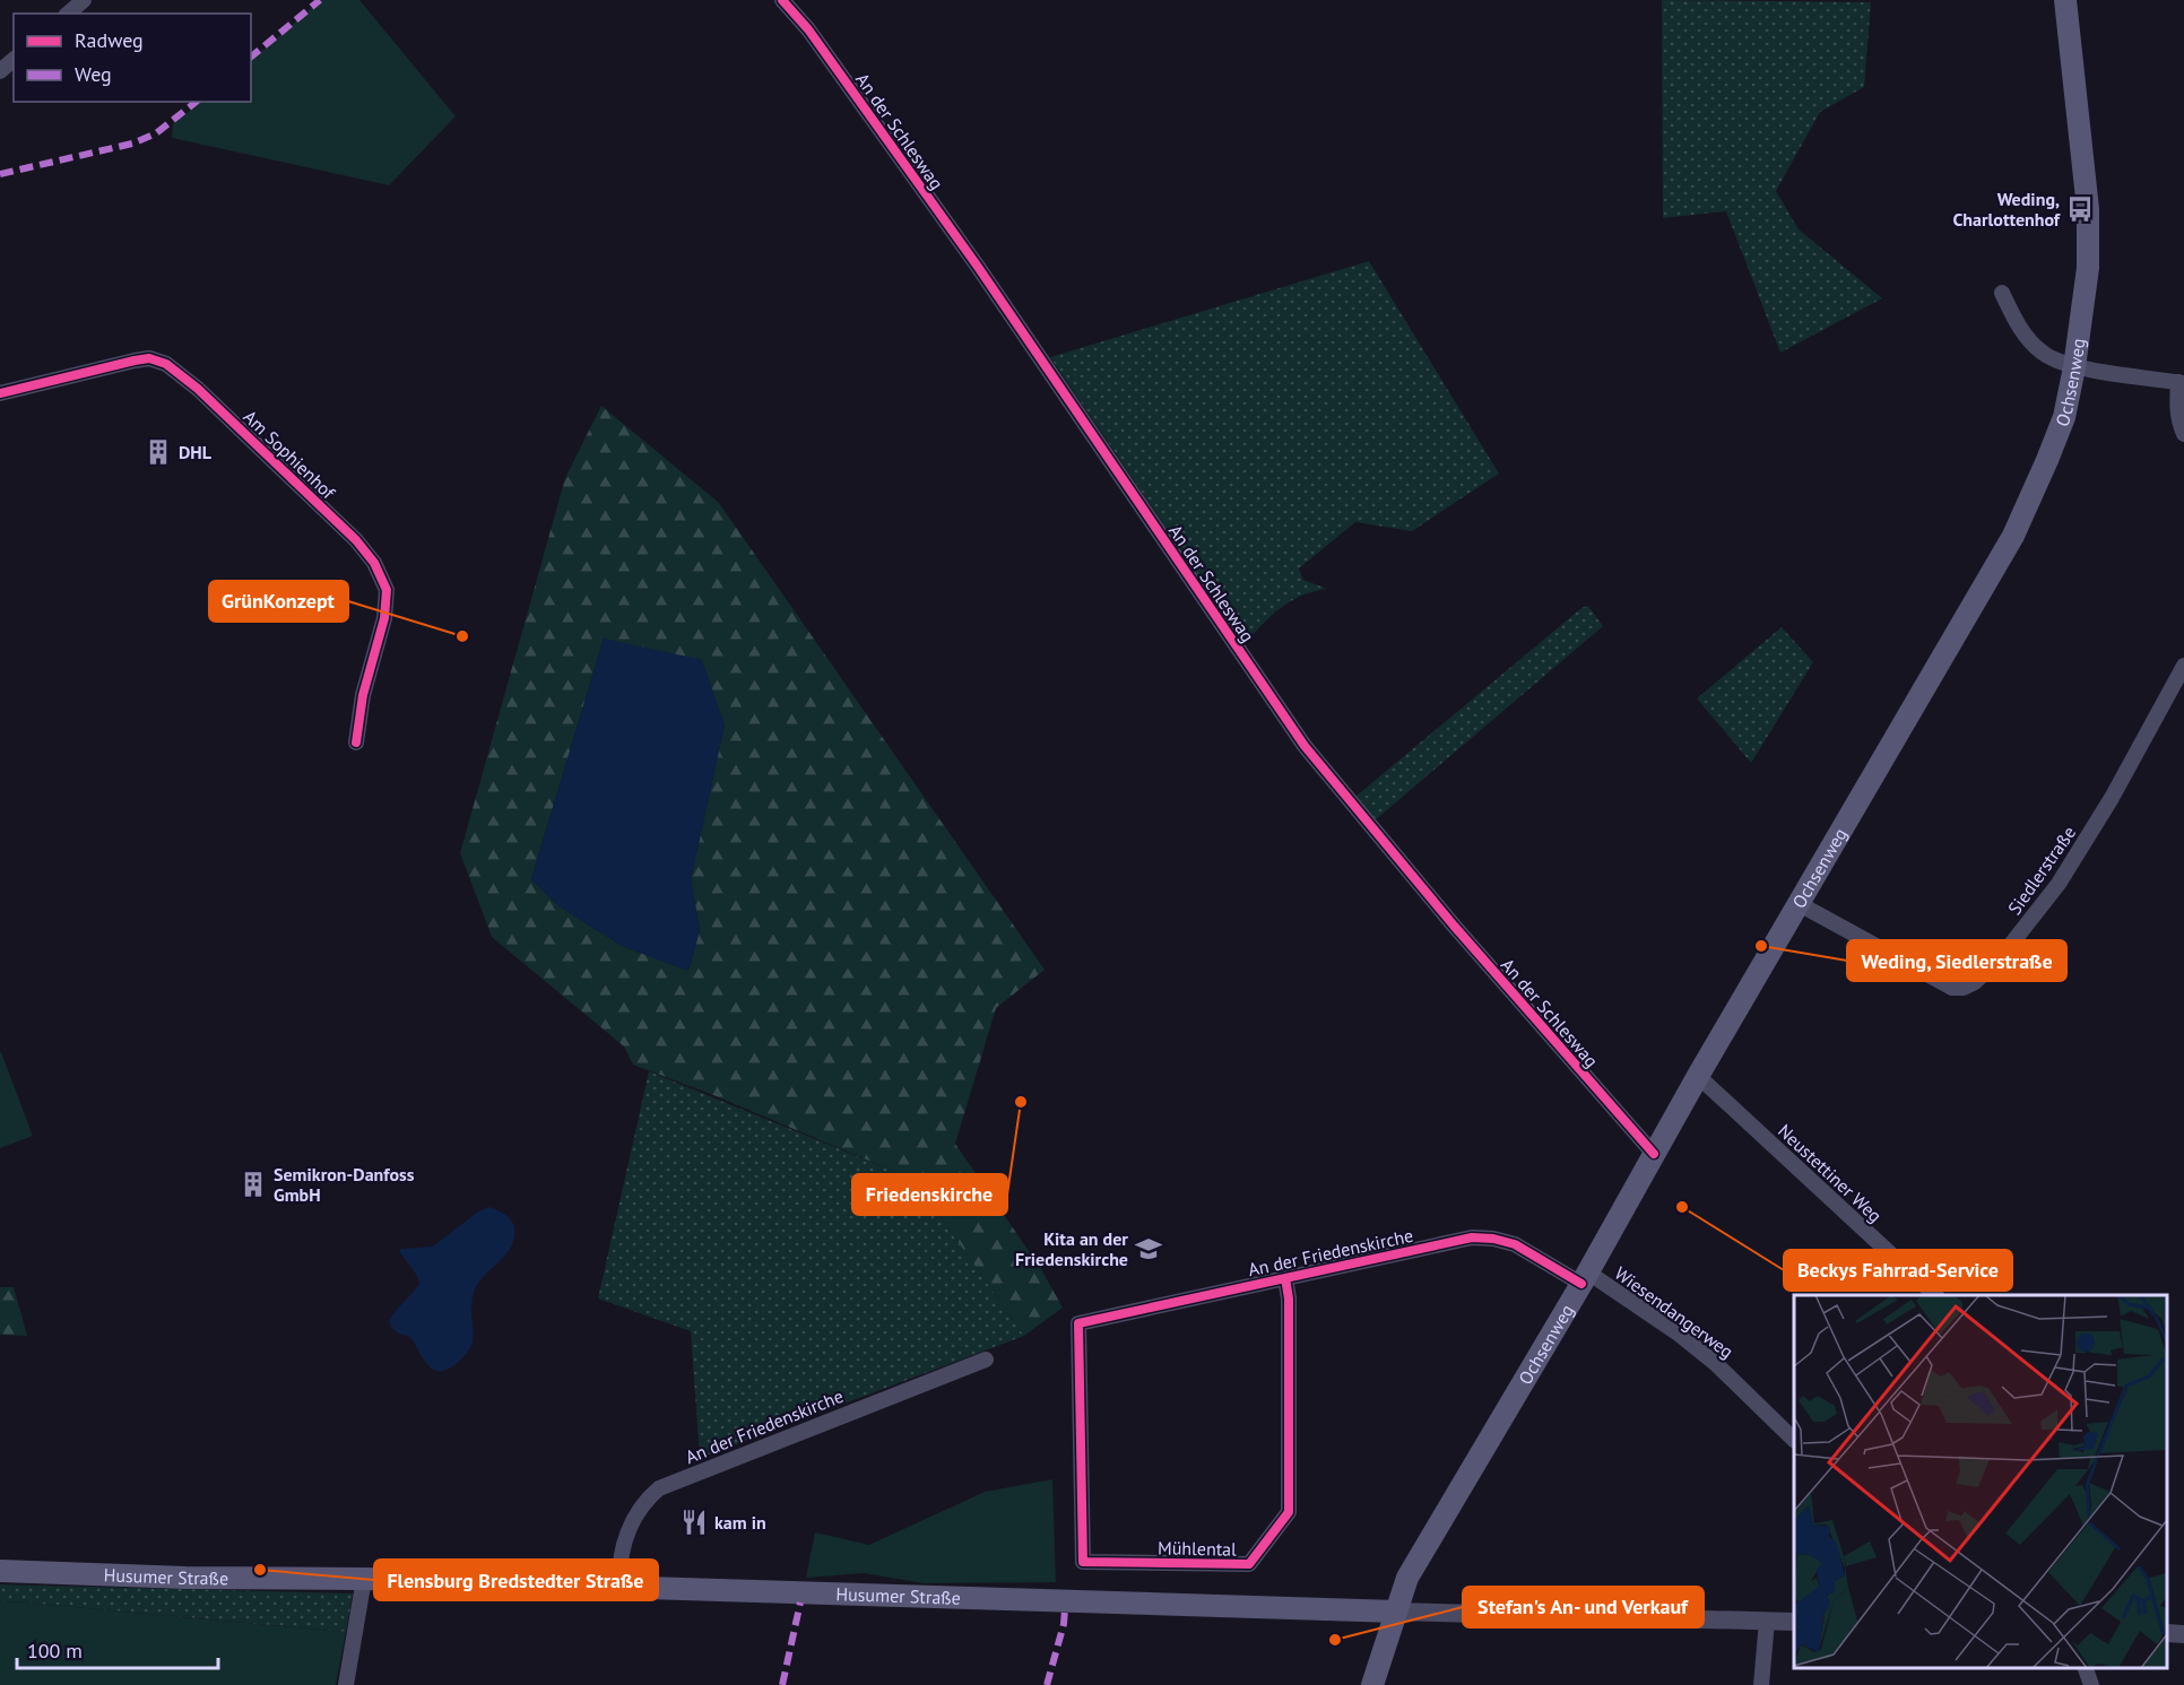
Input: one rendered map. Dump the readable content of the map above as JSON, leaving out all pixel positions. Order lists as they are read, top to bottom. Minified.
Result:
{"streets":{"main road":["Ochsenweg","Husumer Straße"],"street":["An der Schleswag","Am Sophienhof","Siedlerstraße","Neustettiner Weg","An der Friedenskirche","Wiesendangerweg","Mühlental"]},"crossings":[["An der Schleswag","Ochsenweg"],["Ochsenweg","Siedlerstraße"],["Ochsenweg","Neustettiner Weg"],["Ochsenweg","An der Friedenskirche"],["Ochsenweg","Wiesendangerweg"],["Ochsenweg","Husumer Straße"],["An der Friedenskirche","Wiesendangerweg"],["An der Friedenskirche","Mühlental"],["An der Friedenskirche","Husumer Straße"]],"places":{"bus stop":["Weding, Charlottenhof"],"building":["DHL","Semikron-Danfoss GmbH"],"other":["GrünKonzept","Weding, Siedlerstraße","Friedenskirche","Beckys Fahrrad-Service","Flensburg Bredstedter Straße","Stefan's An- und Verkauf"],"school or university":["Kita an der Friedenskirche"],"restaurant":["kam in"]},"legend":["Radweg","Weg"],"scale_bar":"100 m"}
